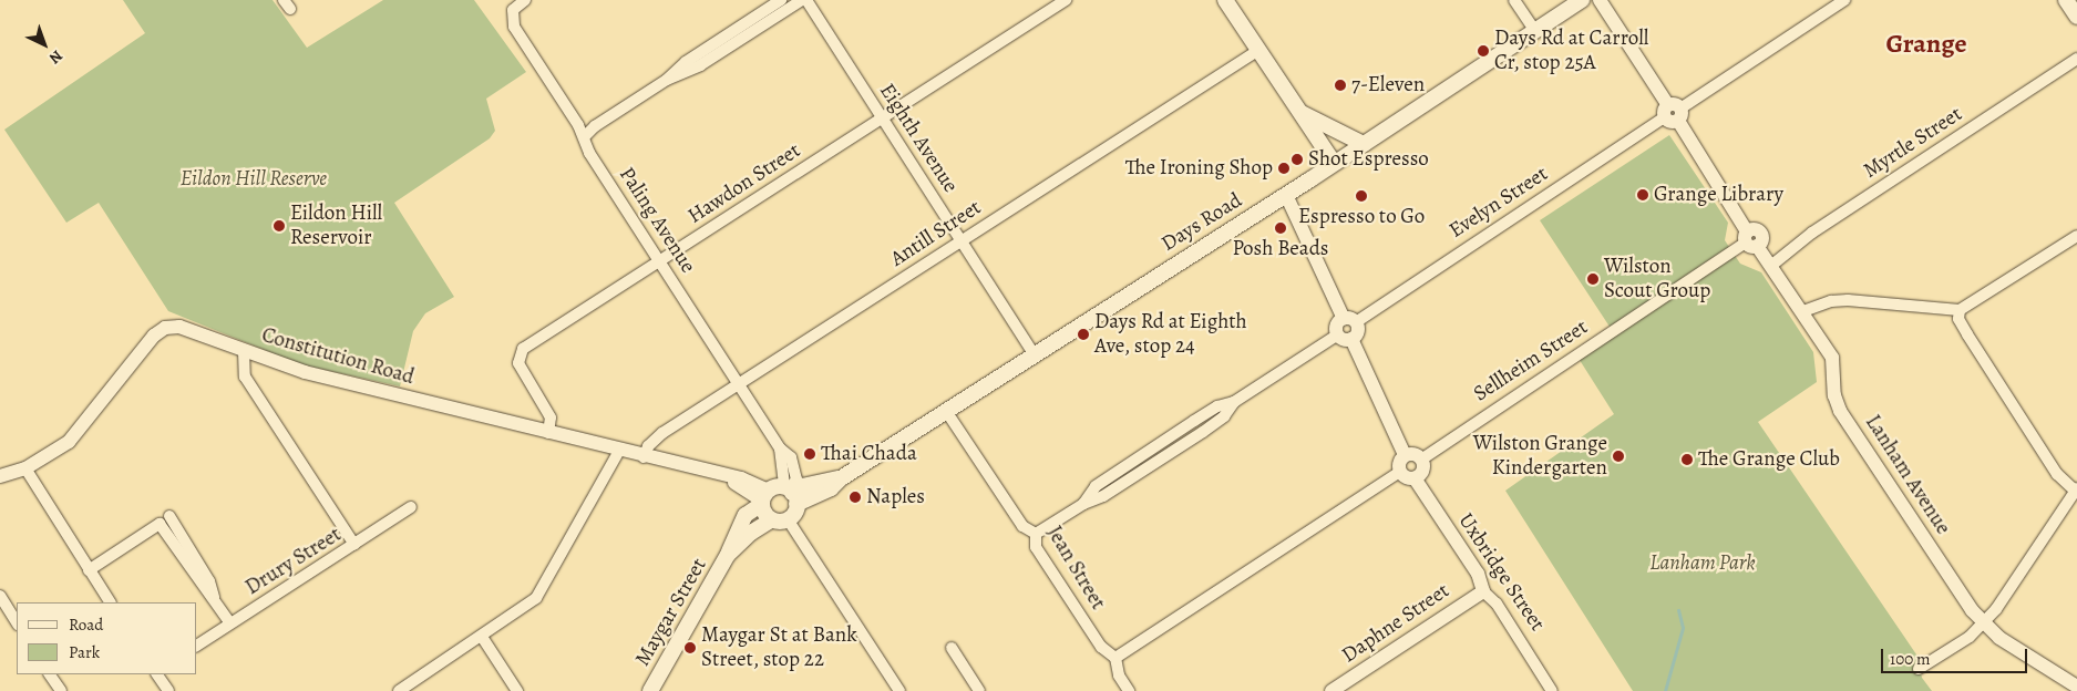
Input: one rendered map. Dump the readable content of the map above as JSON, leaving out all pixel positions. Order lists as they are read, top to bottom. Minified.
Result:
{"streets":{"main road":["Days Road","Maygar Street"],"street":["Eighth Avenue","Myrtle Street","Hawdon Street","Evelyn Street","Paling Avenue","Antill Street","Constitution Road","Sellheim Street","Lanham Avenue","Drury Street","Jean Street","Uxbridge Street","Daphne Street"]},"crossings":[["Eighth Avenue","Hawdon Street"],["Eighth Avenue","Days Road"],["Eighth Avenue","Antill Street"],["Myrtle Street","Lanham Avenue"],["Hawdon Street","Paling Avenue"],["Hawdon Street","Constitution Road"],["Evelyn Street","Lanham Avenue"],["Paling Avenue","Days Road"],["Paling Avenue","Antill Street"],["Days Road","Constitution Road"],["Days Road","Jean Street"],["Days Road","Maygar Street"],["Antill Street","Constitution Road"],["Constitution Road","Maygar Street"],["Sellheim Street","Lanham Avenue"],["Sellheim Street","Uxbridge Street"],["Uxbridge Street","Daphne Street"]],"districts":["Grange"],"parks":["Eildon Hill Reserve","Lanham Park"],"places":["Days Rd at Carroll Cr, stop 25A","7-Eleven","Shot Espresso","The Ironing Shop","Grange Library","Espresso to Go","Eildon Hill Reservoir","Posh Beads","Wilston Scout Group","Days Rd at Eighth Ave, stop 24","Thai Chada","Wilston Grange Kindergarten","The Grange Club","Naples","Maygar St at Bank Street, stop 22"],"legend":["Road","Park"],"scale_bar":"100 m","north":"bottom right"}
